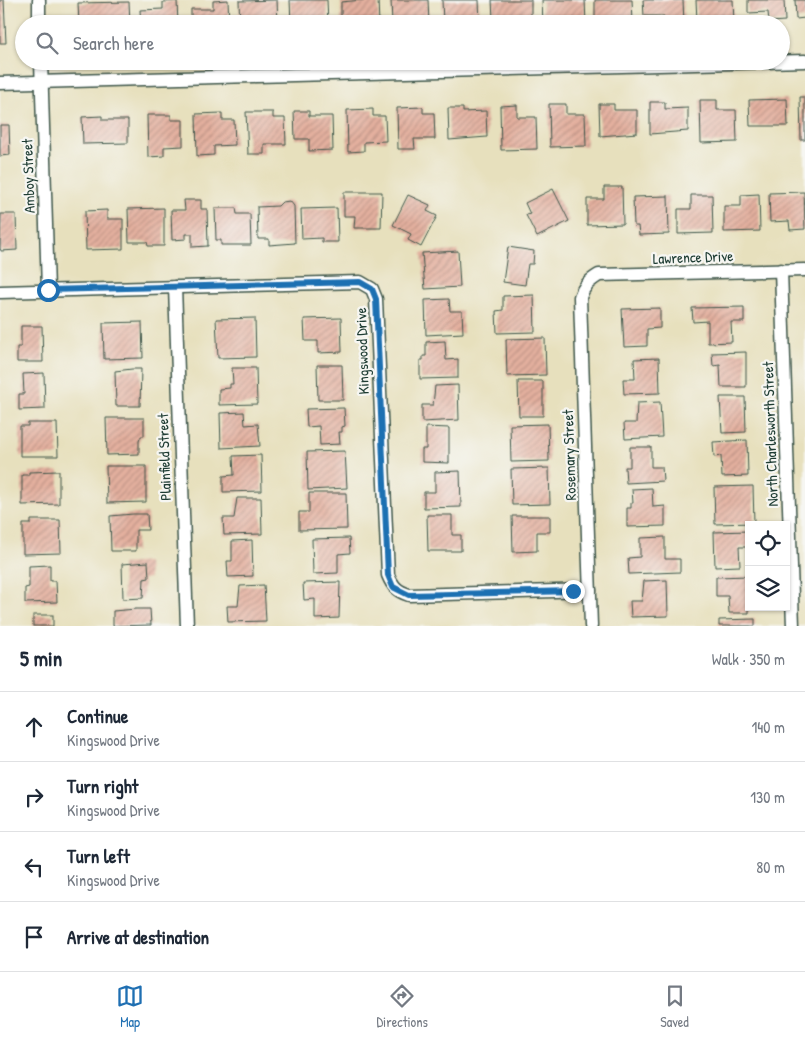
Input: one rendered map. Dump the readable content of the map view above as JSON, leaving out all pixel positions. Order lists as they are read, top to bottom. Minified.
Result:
{"streets":{"street":["Amboy Street","Lawrence Drive","Kingswood Drive","North Charlesworth Street","Rosemary Street","Plainfield Street"]},"crossings":[["Amboy Street","Kingswood Drive"],["Lawrence Drive","North Charlesworth Street"],["Lawrence Drive","Rosemary Street"],["Kingswood Drive","Rosemary Street"],["Kingswood Drive","Plainfield Street"]],"page":{"search":"Search here","heading":["5 min","Walk · 350 m"],"list":[["Continue","Kingswood Drive","140 m"],["Turn right","Kingswood Drive","130 m"],["Turn left","Kingswood Drive","80 m"],"Arrive at destination"],"nav":["Map","Directions","Saved"]}}
